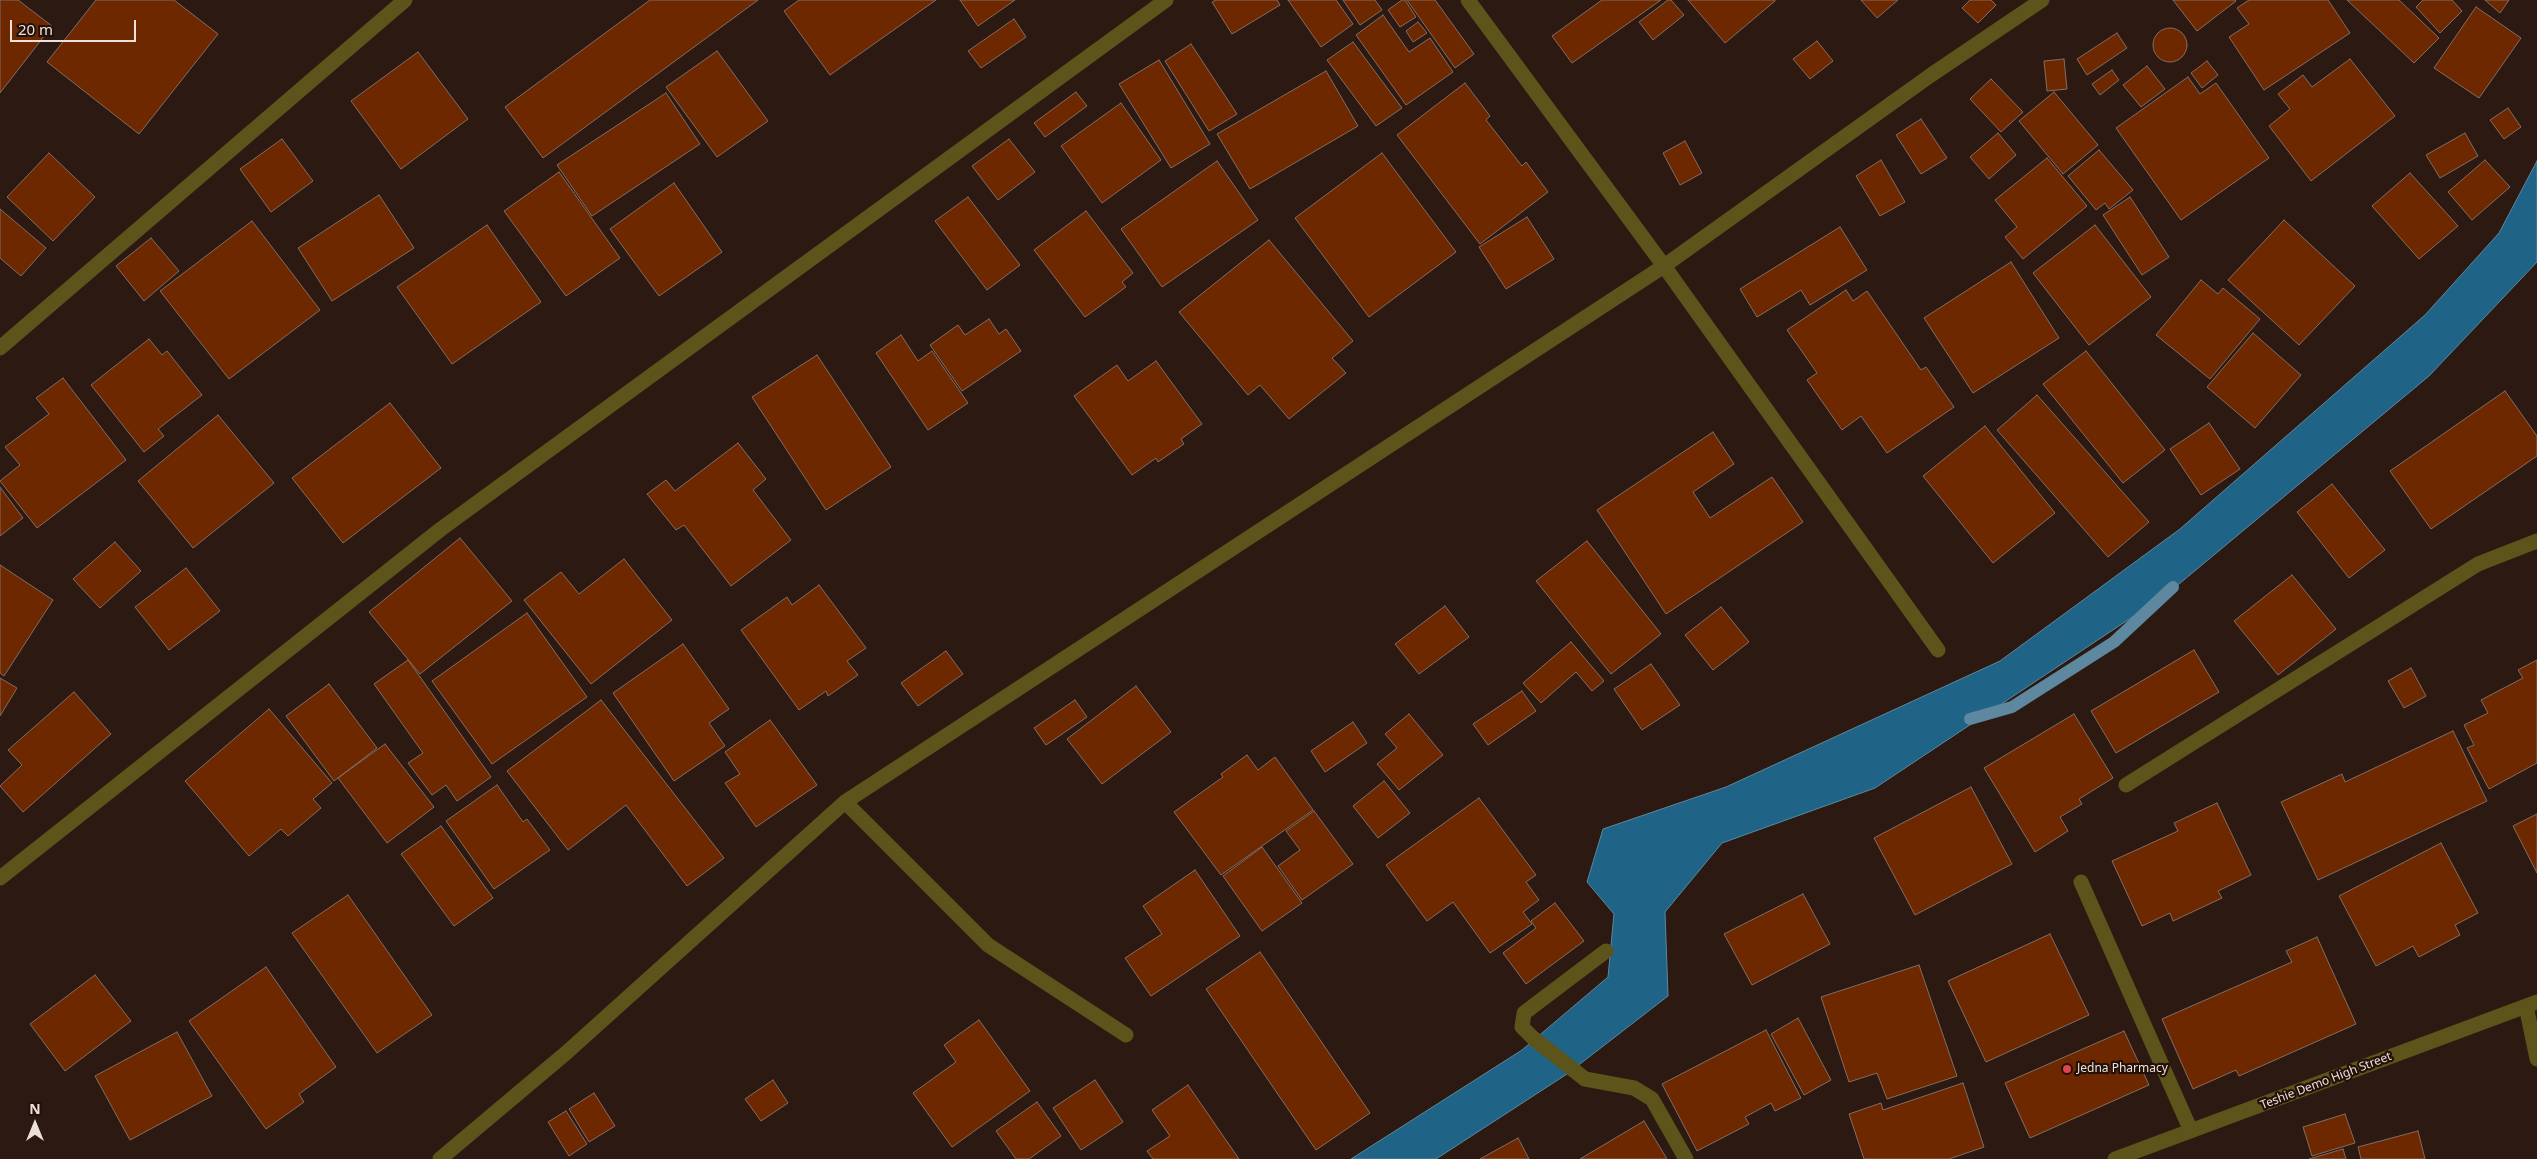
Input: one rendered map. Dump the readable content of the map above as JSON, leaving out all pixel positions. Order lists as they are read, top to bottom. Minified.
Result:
{"streets":{"street":["Teshie Demo High Street"]},"places":["Jedna Pharmacy"],"scale_bar":"20 m","north":"top"}
